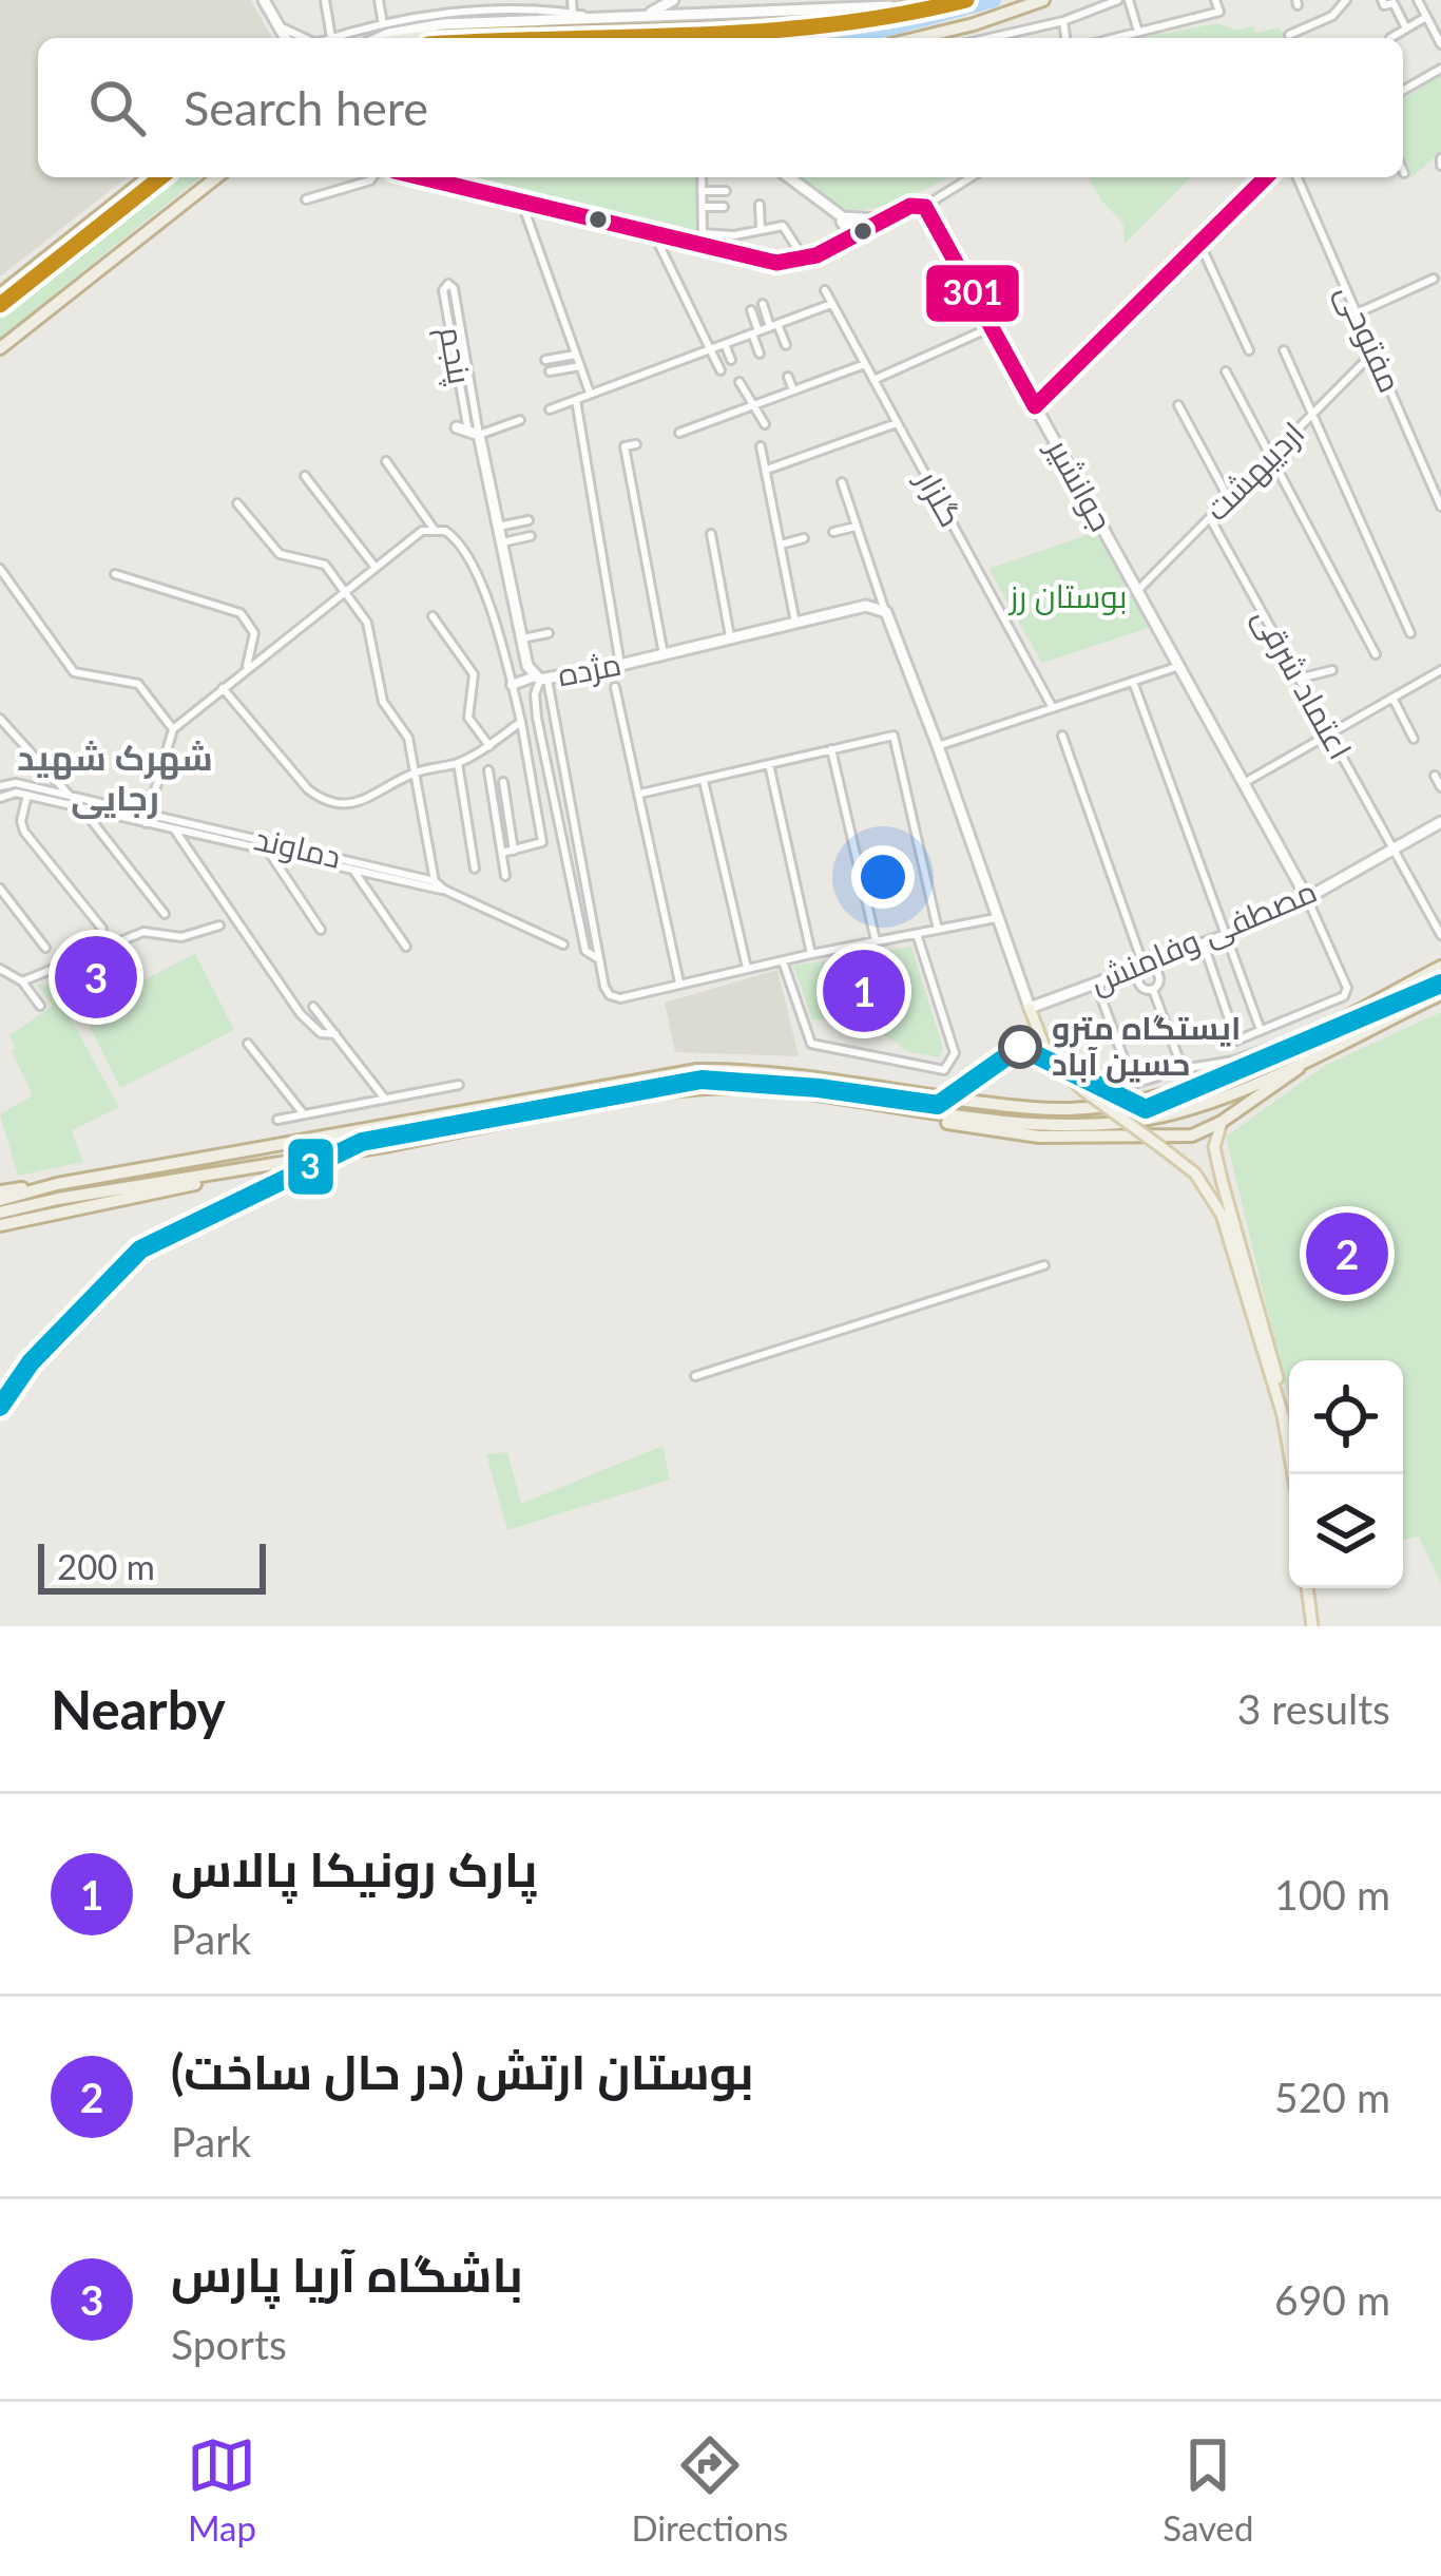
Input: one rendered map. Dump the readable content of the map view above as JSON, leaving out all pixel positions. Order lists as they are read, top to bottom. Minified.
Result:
{"streets":{"main road":["جوانشیر","مژده","مصطفی وفامنش"],"street":["مفتوحی","پنجم","اردیبهشت","گلزار","اعتماد شرقی","دماوند"]},"crossings":[["مفتوحی","اردیبهشت"],["پنجم","مژده"],["اردیبهشت","جوانشیر"],["اردیبهشت","اعتماد شرقی"],["جوانشیر","مصطفی وفامنش"],["اعتماد شرقی","مصطفی وفامنش"]],"districts":["شهرک شهید رجایی"],"parks":["بوستان رز"],"places":["ایستگاه مترو حسین آباد"],"lines":["transit line 301","metro line 3"],"scale_bar":"200 m","page":{"search":"Search here","pins":["3","1","2"],"scale":"200 m","heading":["Nearby","3 results"],"list":[{"mark":"1","name":"پارک رونیکا پالاس","note":"Park","value":"100 m"},{"mark":"2","name":"بوستان ارتش (در حال ساخت)","note":"Park","value":"520 m"},{"mark":"3","name":"باشگاه آریا پارس","note":"Sports","value":"690 m"}],"nav":["Map","Directions","Saved"]}}
